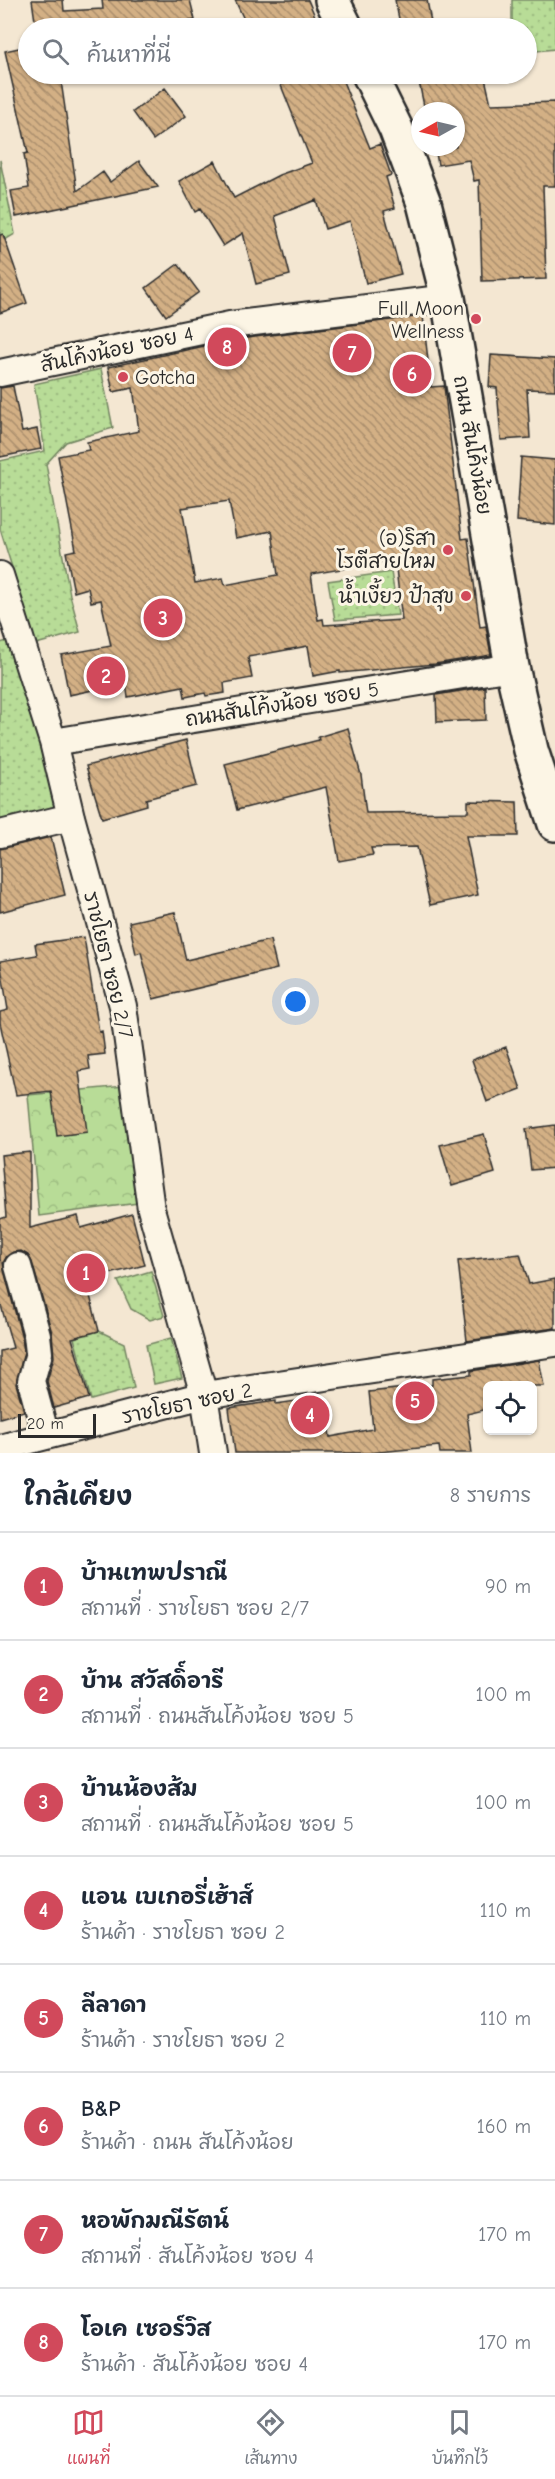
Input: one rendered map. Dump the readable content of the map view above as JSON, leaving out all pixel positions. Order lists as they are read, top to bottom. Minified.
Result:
{"streets":{"street":["สันโค้งน้อย ซอย 4","ถนน สันโค้งน้อย","ถนนสันโค้งน้อย ซอย 5","ราชโยธา ซอย 2/7","ราชโยธา ซอย 2"]},"crossings":[["สันโค้งน้อย ซอย 4","ถนน สันโค้งน้อย"],["ถนน สันโค้งน้อย","ถนนสันโค้งน้อย ซอย 5"],["ถนนสันโค้งน้อย ซอย 5","ราชโยธา ซอย 2/7"],["ราชโยธา ซอย 2/7","ราชโยธา ซอย 2"]],"places":["Full Moon Wellness","Gotcha","(อ)ริสา โรตีสายไหม","น้ำเงี้ยว ป้าสุข"],"scale_bar":"20 m","north":"left","page":{"search":"ค้นหาที่นี่","pins":["8","7","6","3","2","1","5","4"],"scale":"20 m","heading":["ใกล้เคียง","8 รายการ"],"list":[{"mark":"1","name":"บ้านเทพปราณี","note":"สถานที่ · ราชโยธา ซอย 2/7","value":"90 m"},{"mark":"2","name":"บ้าน สวัสดิ์อารี","note":"สถานที่ · ถนนสันโค้งน้อย ซอย 5","value":"100 m"},{"mark":"3","name":"บ้านน้องส้ม","note":"สถานที่ · ถนนสันโค้งน้อย ซอย 5","value":"100 m"},{"mark":"4","name":"แอน เบเกอรี่เฮ้าส์","note":"ร้านค้า · ราชโยธา ซอย 2","value":"110 m"},{"mark":"5","name":"ลีลาดา","note":"ร้านค้า · ราชโยธา ซอย 2","value":"110 m"},{"mark":"6","name":"B&P","note":"ร้านค้า · ถนน สันโค้งน้อย","value":"160 m"},{"mark":"7","name":"หอพักมณีรัตน์","note":"สถานที่ · สันโค้งน้อย ซอย 4","value":"170 m"},{"mark":"8","name":"โอเค เซอร์วิส","note":"ร้านค้า · สันโค้งน้อย ซอย 4","value":"170 m"}],"nav":["แผนที่","เส้นทาง","บันทึกไว้"]}}
